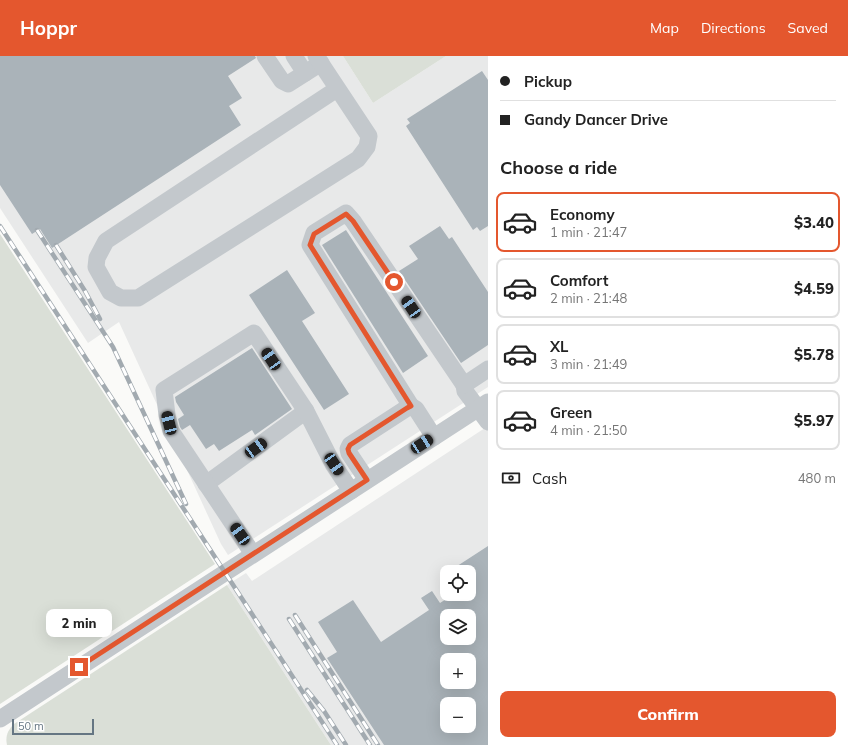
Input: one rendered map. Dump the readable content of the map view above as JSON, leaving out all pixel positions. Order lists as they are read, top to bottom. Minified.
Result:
{"scale_bar":"50 m","page":{"header":"Hoppr","nav":["Map","Directions","Saved"],"banner":["Pickup","Gandy Dancer Drive"],"heading":"Choose a ride","list":[{"name":"Economy","note":"1 min · 21:47","value":"$3.40"},{"name":"Comfort","note":"2 min · 21:48","value":"$4.59"},{"name":"XL","note":"3 min · 21:49","value":"$5.78"},{"name":"Green","note":"4 min · 21:50","value":"$5.97"}],"pay":["Cash","480 m"],"map_buttons":["+","−"],"bubble":"2 min","buttons":"Confirm","scale":"50 m"}}
